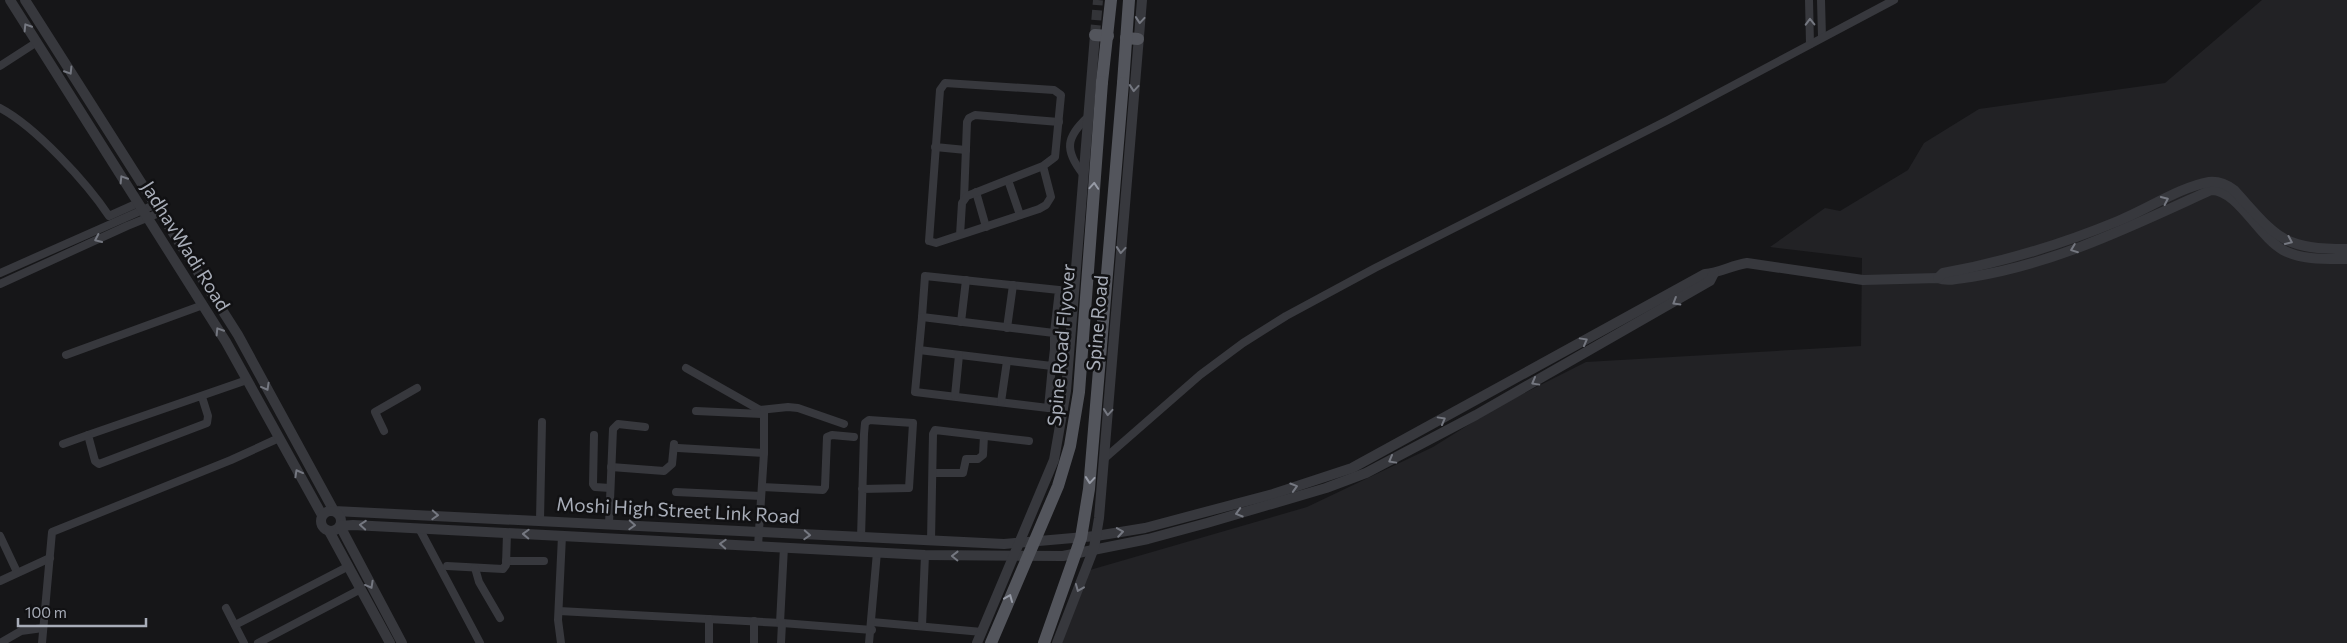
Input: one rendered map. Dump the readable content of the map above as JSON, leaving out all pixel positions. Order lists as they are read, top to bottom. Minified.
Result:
{"streets":{"main road":["Spine Road","Spine Road Flyover"],"street":["JadhavWadi Road","Moshi High Street Link Road"]},"crossings":[["JadhavWadi Road","Moshi High Street Link Road"],["Spine Road","Spine Road Flyover"],["Spine Road","Moshi High Street Link Road"]],"scale_bar":"100 m"}
